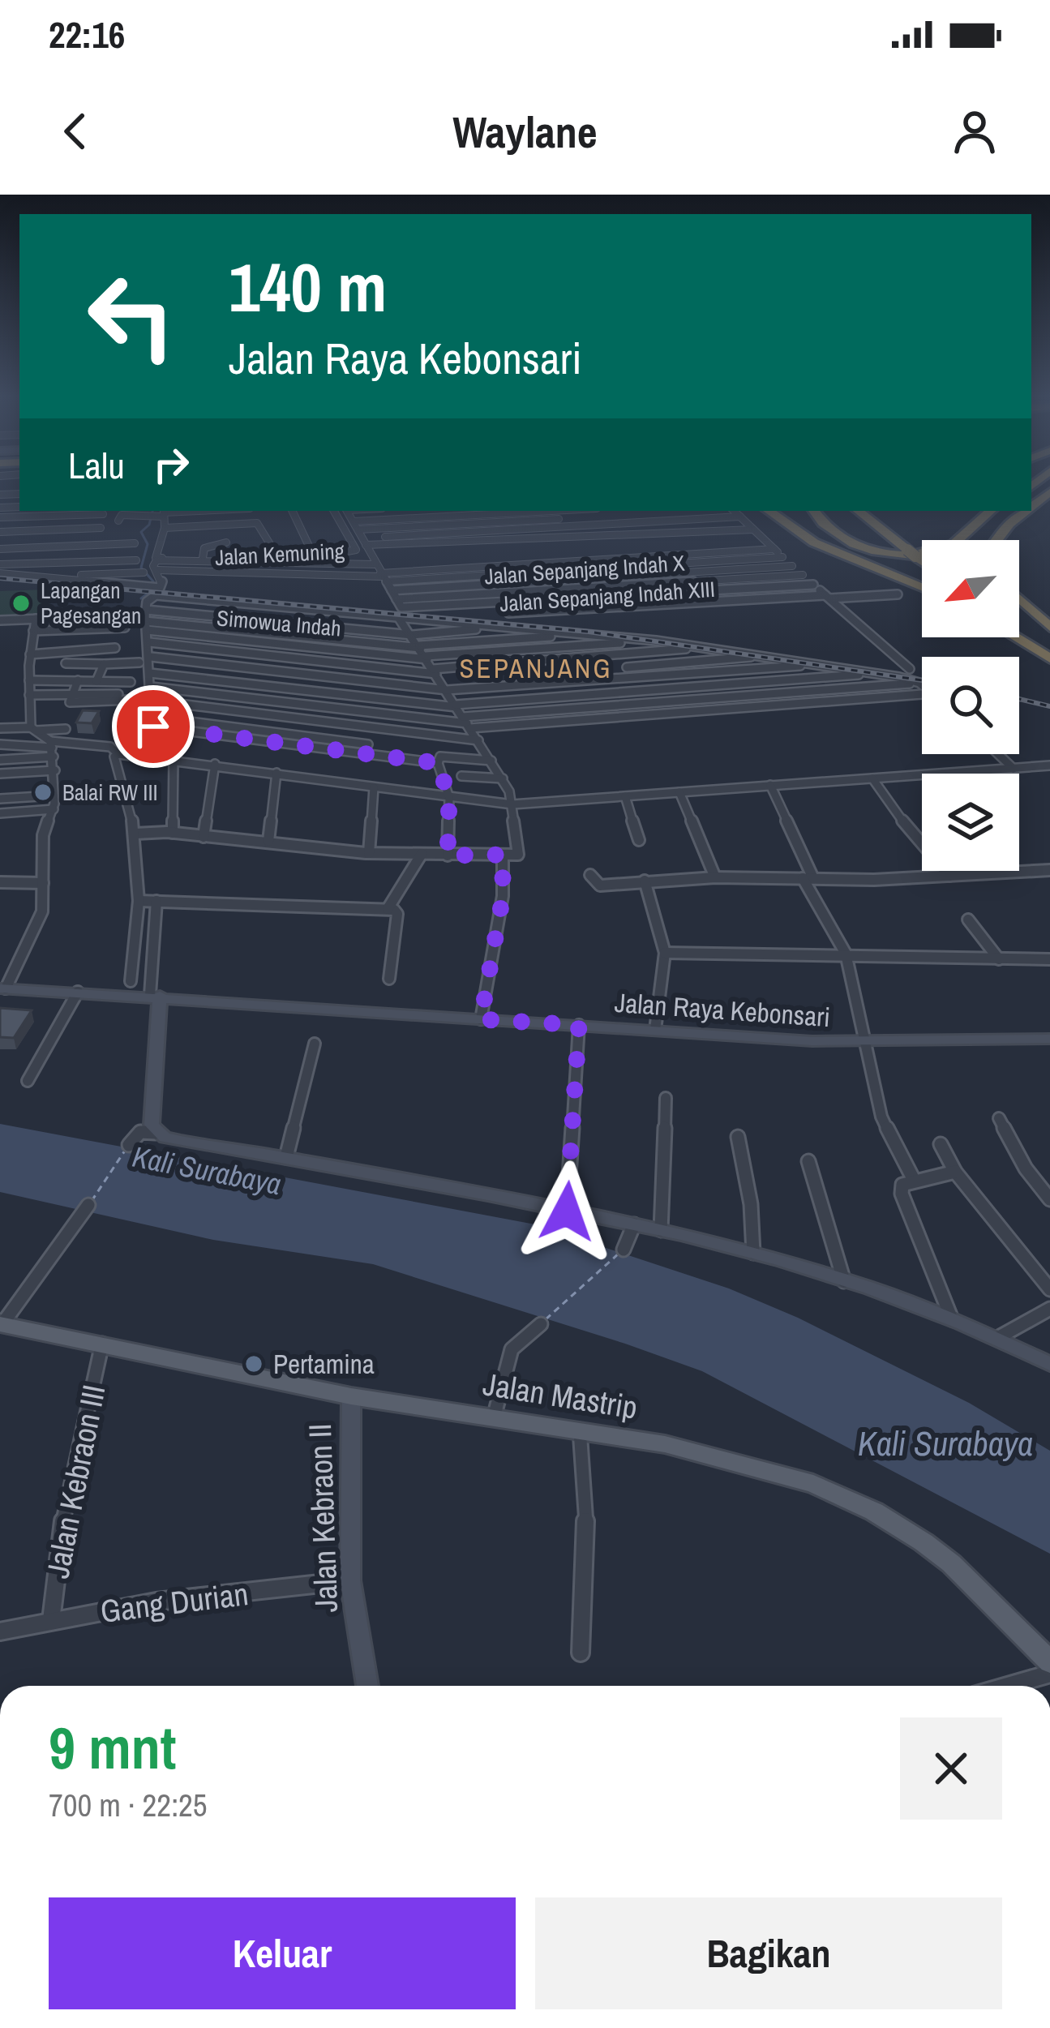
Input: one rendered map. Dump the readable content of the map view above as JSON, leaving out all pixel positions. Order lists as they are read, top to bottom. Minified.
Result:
{"streets":{"main road":["Jalan Mastrip"],"street":["Jalan Kemuning","Jalan Sepanjang Indah X","Jalan Sepanjang Indah XIII","Simowua Indah","Jalan Raya Kebonsari","Jalan Kebraon III","Jalan Kebraon II","Gang Durian"]},"crossings":[["Jalan Mastrip","Jalan Kebraon III"],["Jalan Mastrip","Jalan Kebraon II"],["Jalan Kebraon III","Gang Durian"],["Jalan Kebraon II","Gang Durian"]],"districts":["SEPANJANG"],"water":["Kali Surabaya"],"places":["Lapangan Pagesangan","Balai RW III","Pertamina"],"north":"bottom left","page":{"status":"22:16","header":"Waylane","turn":["140 m","Jalan Raya Kebonsari"],"then":"Lalu","heading":["9 mnt","700 m · 22:25"],"buttons":["Keluar","Bagikan"]}}
